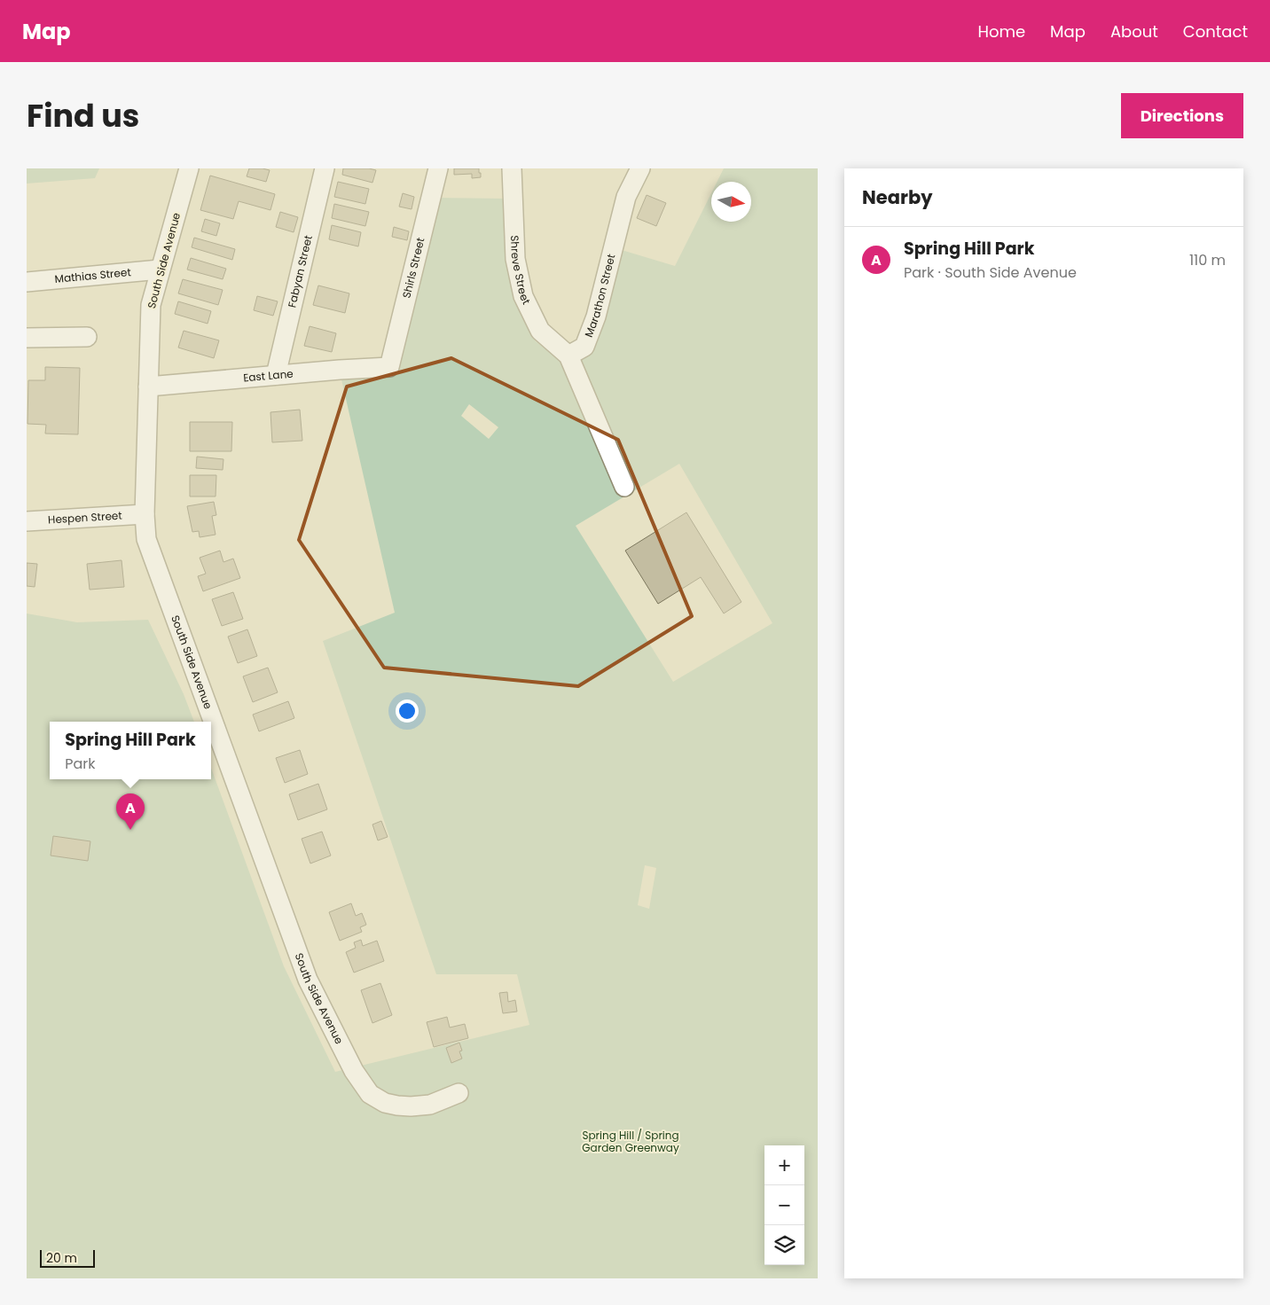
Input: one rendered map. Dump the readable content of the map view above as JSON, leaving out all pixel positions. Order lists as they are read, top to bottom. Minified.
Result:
{"streets":{"street":["South Side Avenue","Shirls Street","Shreve Street","Fabyan Street","Mathias Street","Marathon Street","East Lane","Hespen Street"]},"crossings":[["South Side Avenue","Mathias Street"],["South Side Avenue","East Lane"],["South Side Avenue","Hespen Street"],["Shirls Street","East Lane"],["Shreve Street","Marathon Street"],["Fabyan Street","East Lane"]],"parks":["Spring Hill / Spring Garden Greenway"],"scale_bar":"20 m","north":"right","page":{"header":"Map","nav":["Home","Map","About","Contact"],"title":"Find us","buttons":"Directions","heading":"Nearby","list":[{"mark":"A","name":"Spring Hill Park","note":"Park · South Side Avenue","value":"110 m"}],"popup":["Spring Hill Park","Park"],"pins":"A","map_buttons":["+","−"],"scale":"20 m"}}
